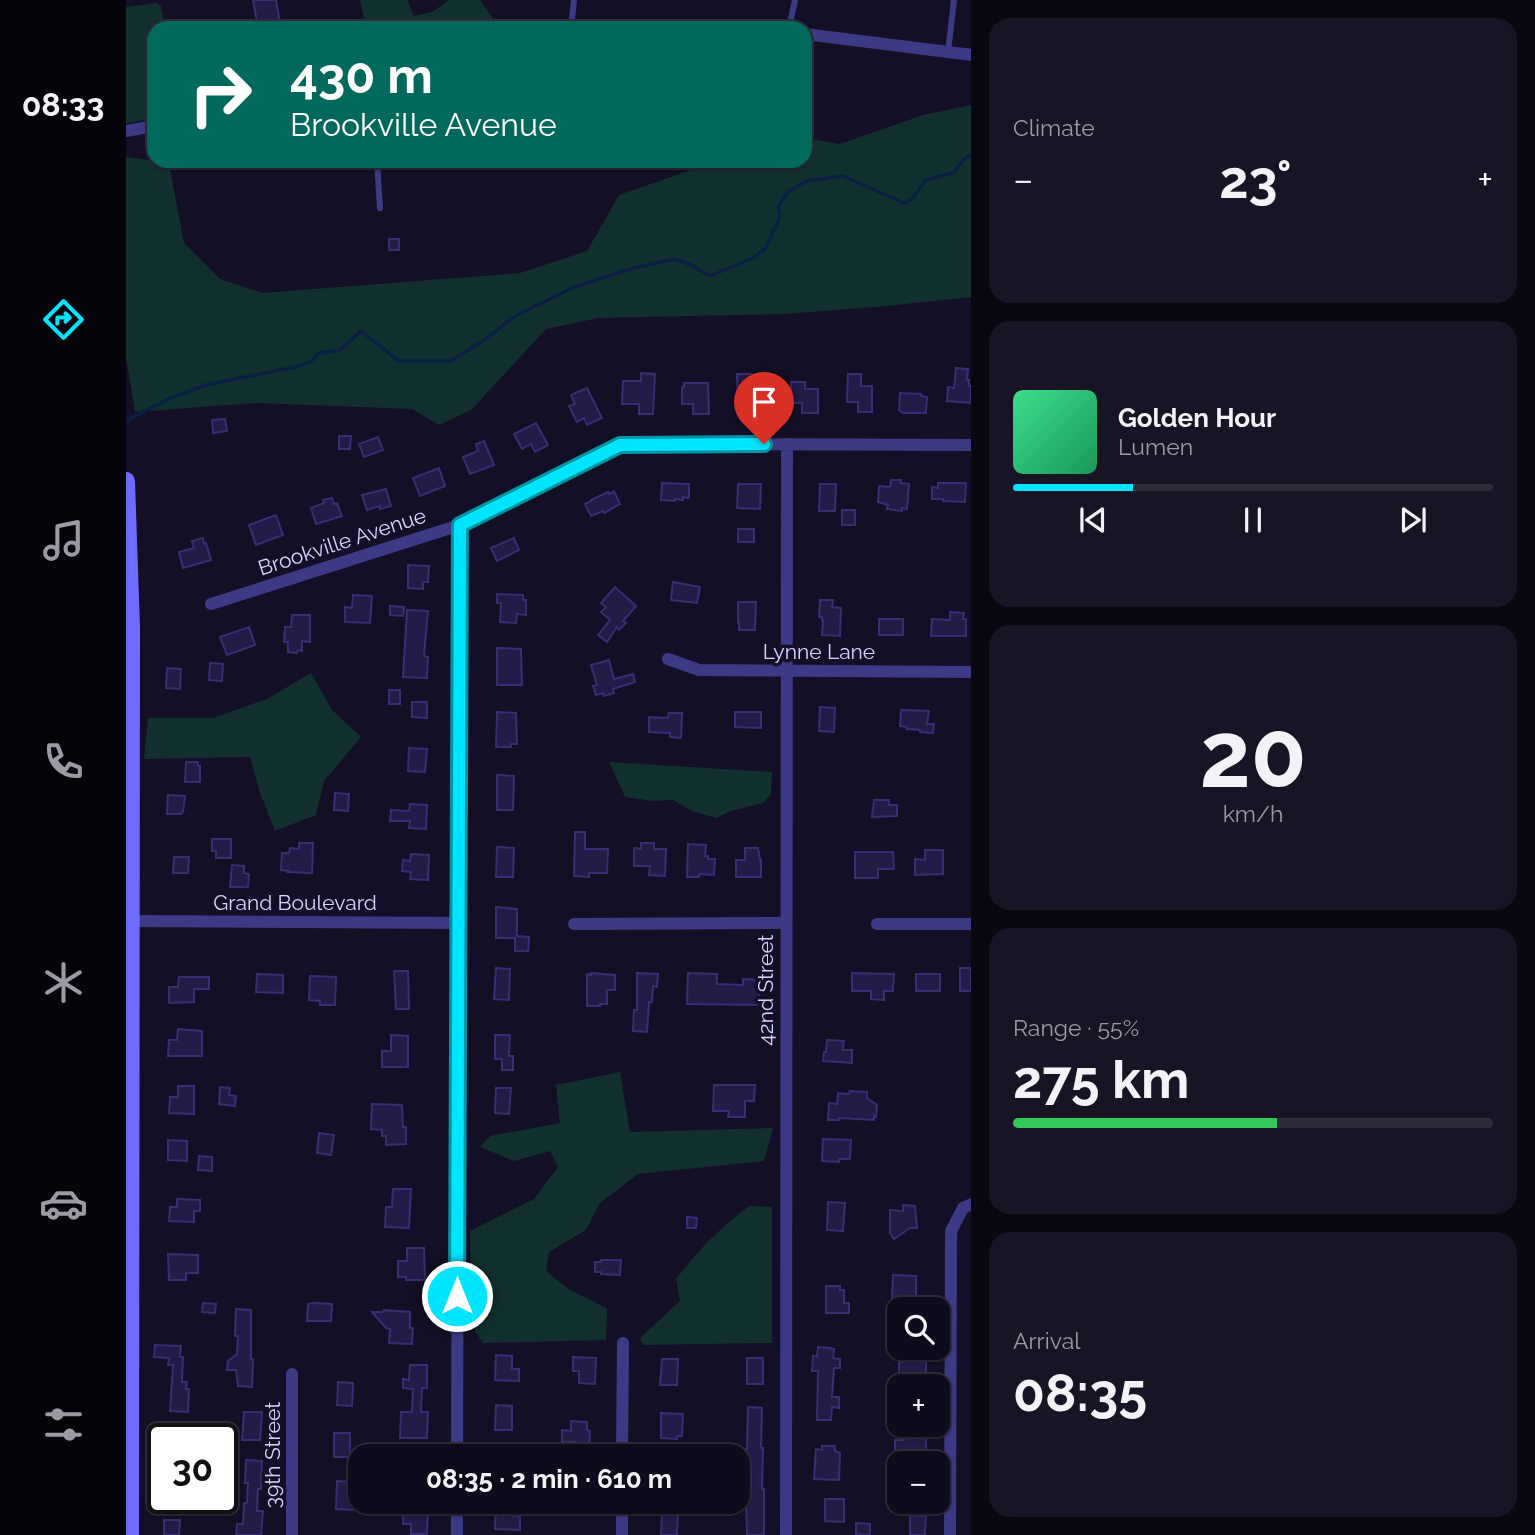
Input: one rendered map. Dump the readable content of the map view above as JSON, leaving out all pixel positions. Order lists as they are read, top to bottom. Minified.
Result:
{"streets":{"street":["Brookville Avenue","Lynne Lane","Grand Boulevard","42nd Street","39th Street"]},"crossings":[["Brookville Avenue","42nd Street"],["Lynne Lane","42nd Street"]],"page":{"tabs":"08:33","tile":["Climate",["20","km/h"],["Range · 55%","275 km"],["Arrival","08:35"]],"turn":["430 m","Brookville Avenue"],"heat":["−","23°","+"],"song":["Golden Hour","Lumen"],"map_buttons":["+","−"],"limit":"30","trip":"08:35 · 2 min · 610 m"}}
